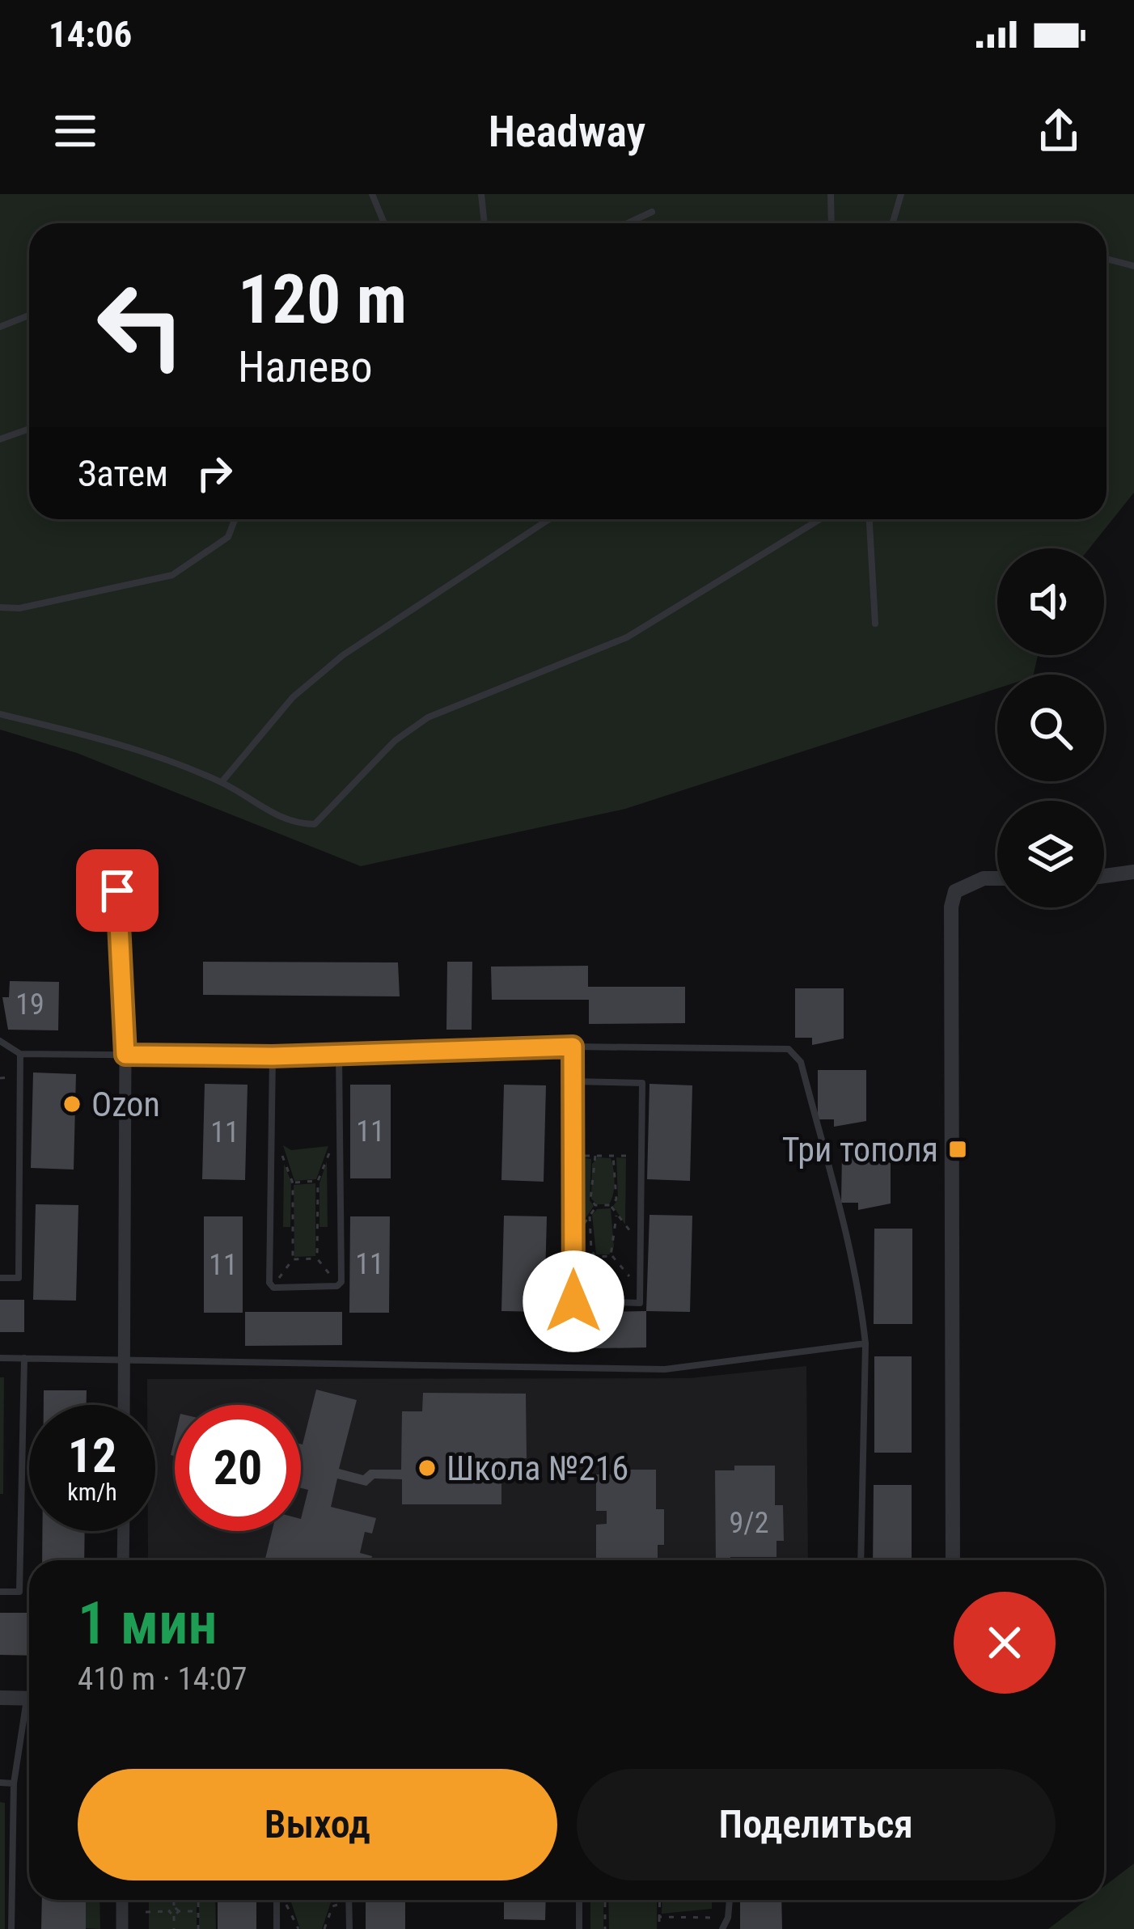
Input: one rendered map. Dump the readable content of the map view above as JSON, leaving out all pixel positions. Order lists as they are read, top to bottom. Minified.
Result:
{"places":{"other":["Ozon","Школа №216"],"transit":["Три тополя"]},"house_numbers":["19","11","11","11","11","9/2"],"page":{"status":"14:06","header":"Headway","turn":["120 m","Налево"],"then":"Затем","speed":"12 km/h","limit":"20","heading":["1 мин","410 m · 14:07"],"buttons":["Выход","Поделиться"]}}
